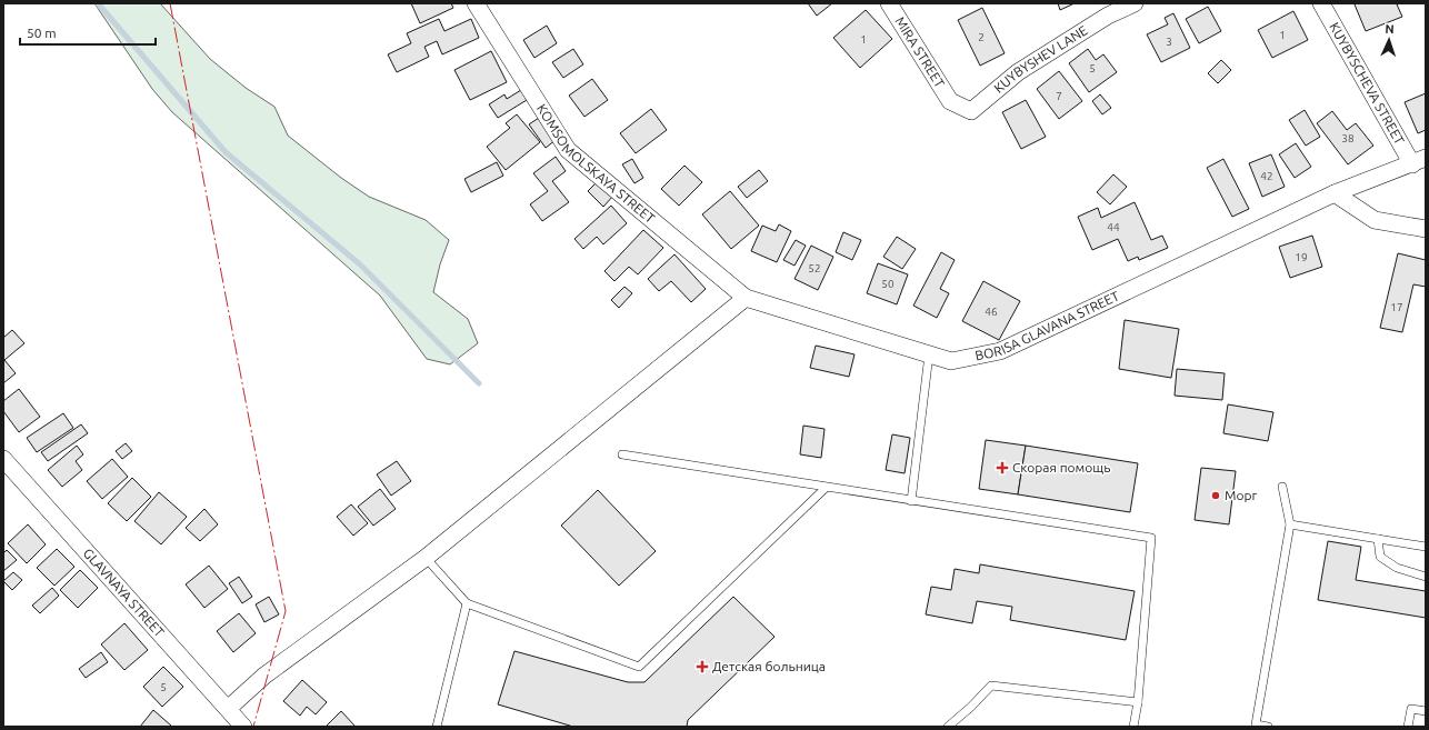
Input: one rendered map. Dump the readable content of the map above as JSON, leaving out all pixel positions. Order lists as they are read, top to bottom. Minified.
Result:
{"streets":{"street":["MIRA STREET","KUYBYSHEV LANE","KUYBYSCHEVA STREET","KOMSOMOLSKAYA STREET","BORISA GLAVANA STREET","GLAVNAYA STREET"]},"crossings":[["MIRA STREET","KUYBYSHEV LANE"],["KUYBYSCHEVA STREET","BORISA GLAVANA STREET"],["KOMSOMOLSKAYA STREET","BORISA GLAVANA STREET"]],"places":{"health":["Скорая помощь","Детская больница"],"other":["Морг"]},"house_numbers":["1","2","1","3","5","7","38","42","44","19","52","50","17","46","5"],"scale_bar":"50 m","north":"top"}
